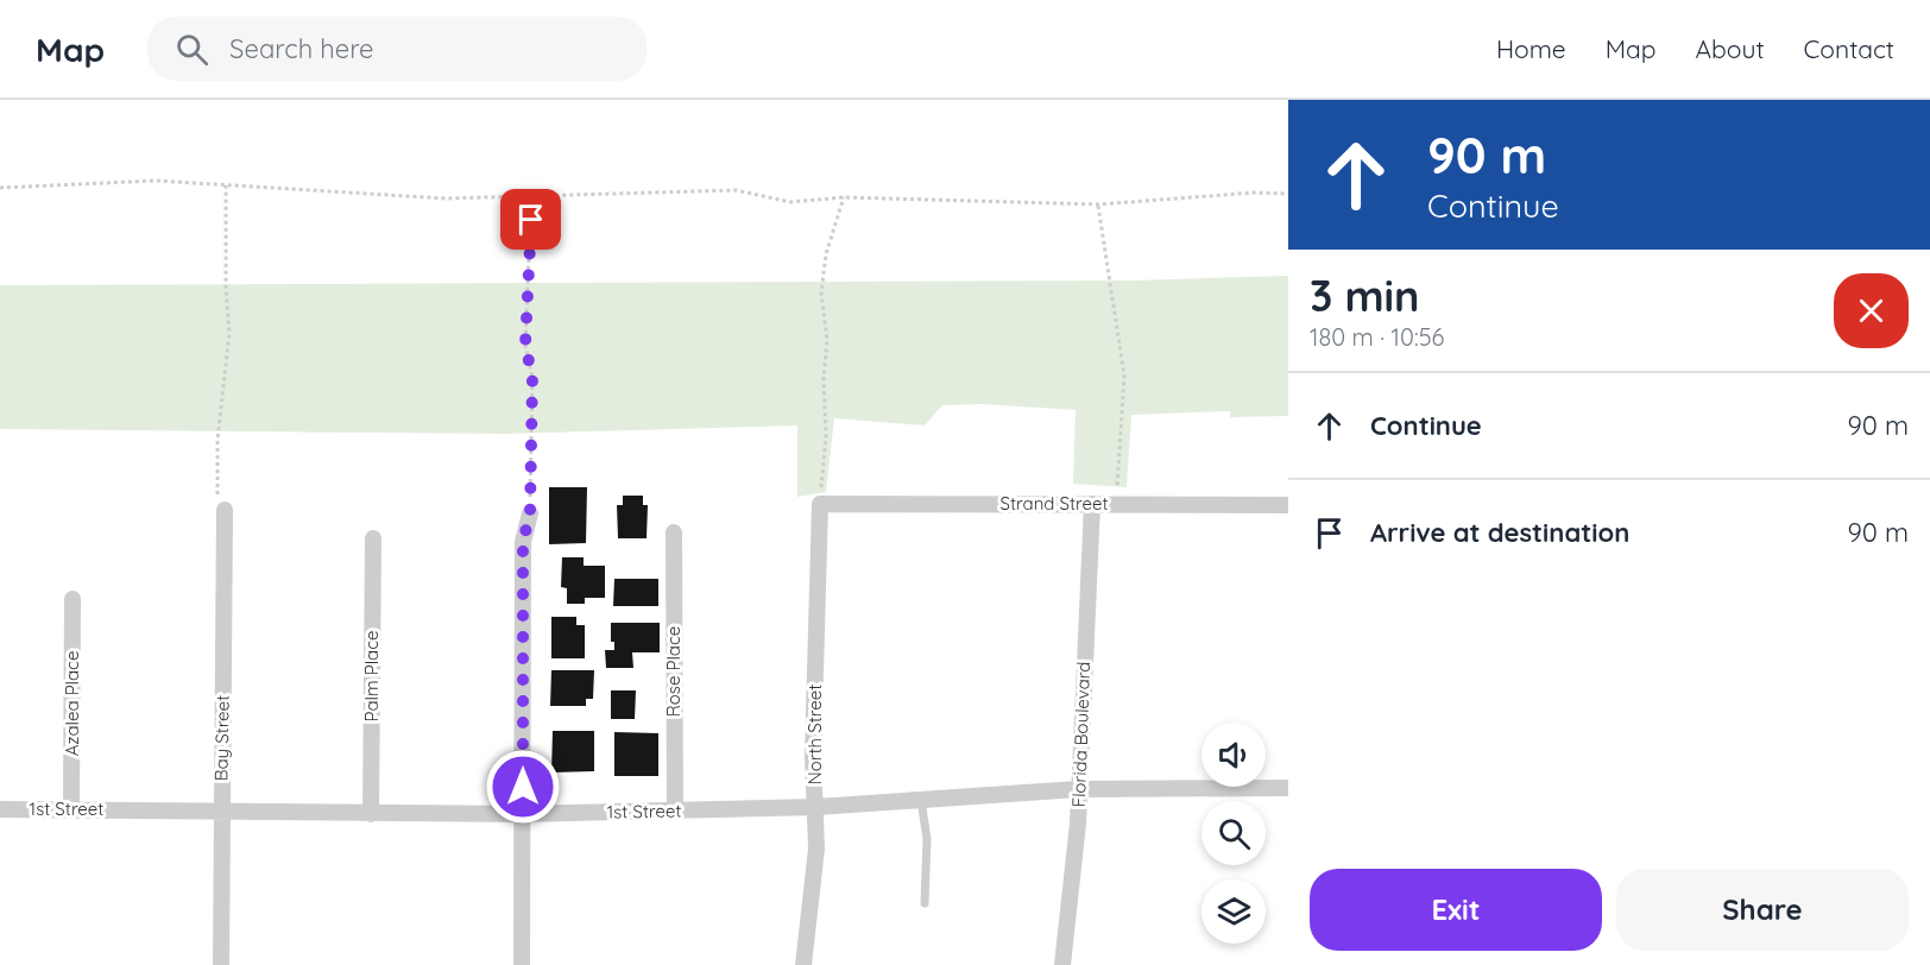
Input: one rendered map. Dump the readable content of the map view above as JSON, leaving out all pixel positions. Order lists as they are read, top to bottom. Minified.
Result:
{"streets":{"street":["Strand Street","Rose Place","Palm Place","Azalea Place","North Street","Florida Boulevard","Bay Street","1st Street"]},"crossings":[["Strand Street","North Street"],["Strand Street","Florida Boulevard"],["Rose Place","1st Street"],["Palm Place","1st Street"],["Azalea Place","1st Street"],["North Street","1st Street"],["Florida Boulevard","1st Street"],["Bay Street","1st Street"]],"page":{"header":"Map","search":"Search here","nav":["Home","Map","About","Contact"],"turn":["90 m","Continue"],"heading":["3 min","180 m · 10:56"],"list":[{"name":"Continue","value":"90 m"},{"name":"Arrive at destination","value":"90 m"}],"buttons":["Exit","Share"]}}
